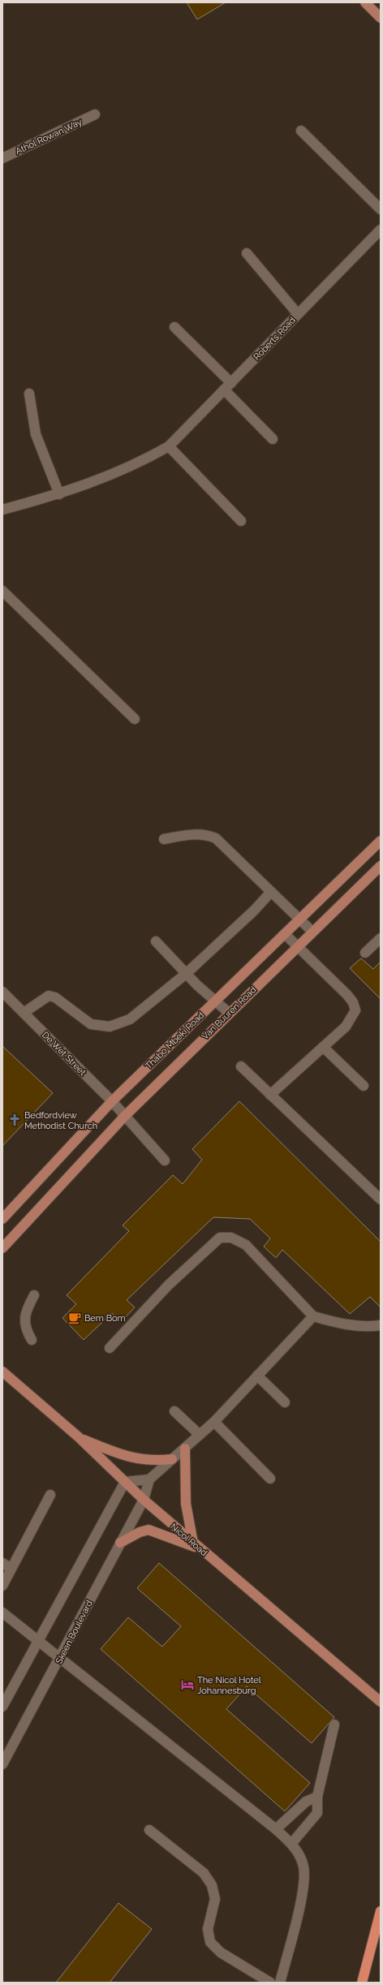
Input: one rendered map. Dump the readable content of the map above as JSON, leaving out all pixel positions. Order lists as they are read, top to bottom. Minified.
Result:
{"streets":{"main road":["Van Buuren Road","Thabo Mbeki Road","Nicol Road"],"street":["Athol Rowan Way","Roberts Road","De Wet Street","Skeen Boulevard"]},"crossings":[["Van Buuren Road","Thabo Mbeki Road"],["Thabo Mbeki Road","De Wet Street"],["Nicol Road","Skeen Boulevard"]],"places":{"church":["Bedfordview Methodist Church"],"cafe":["Bem Bom"],"hotel":["The Nicol Hotel Johannesburg"]}}
